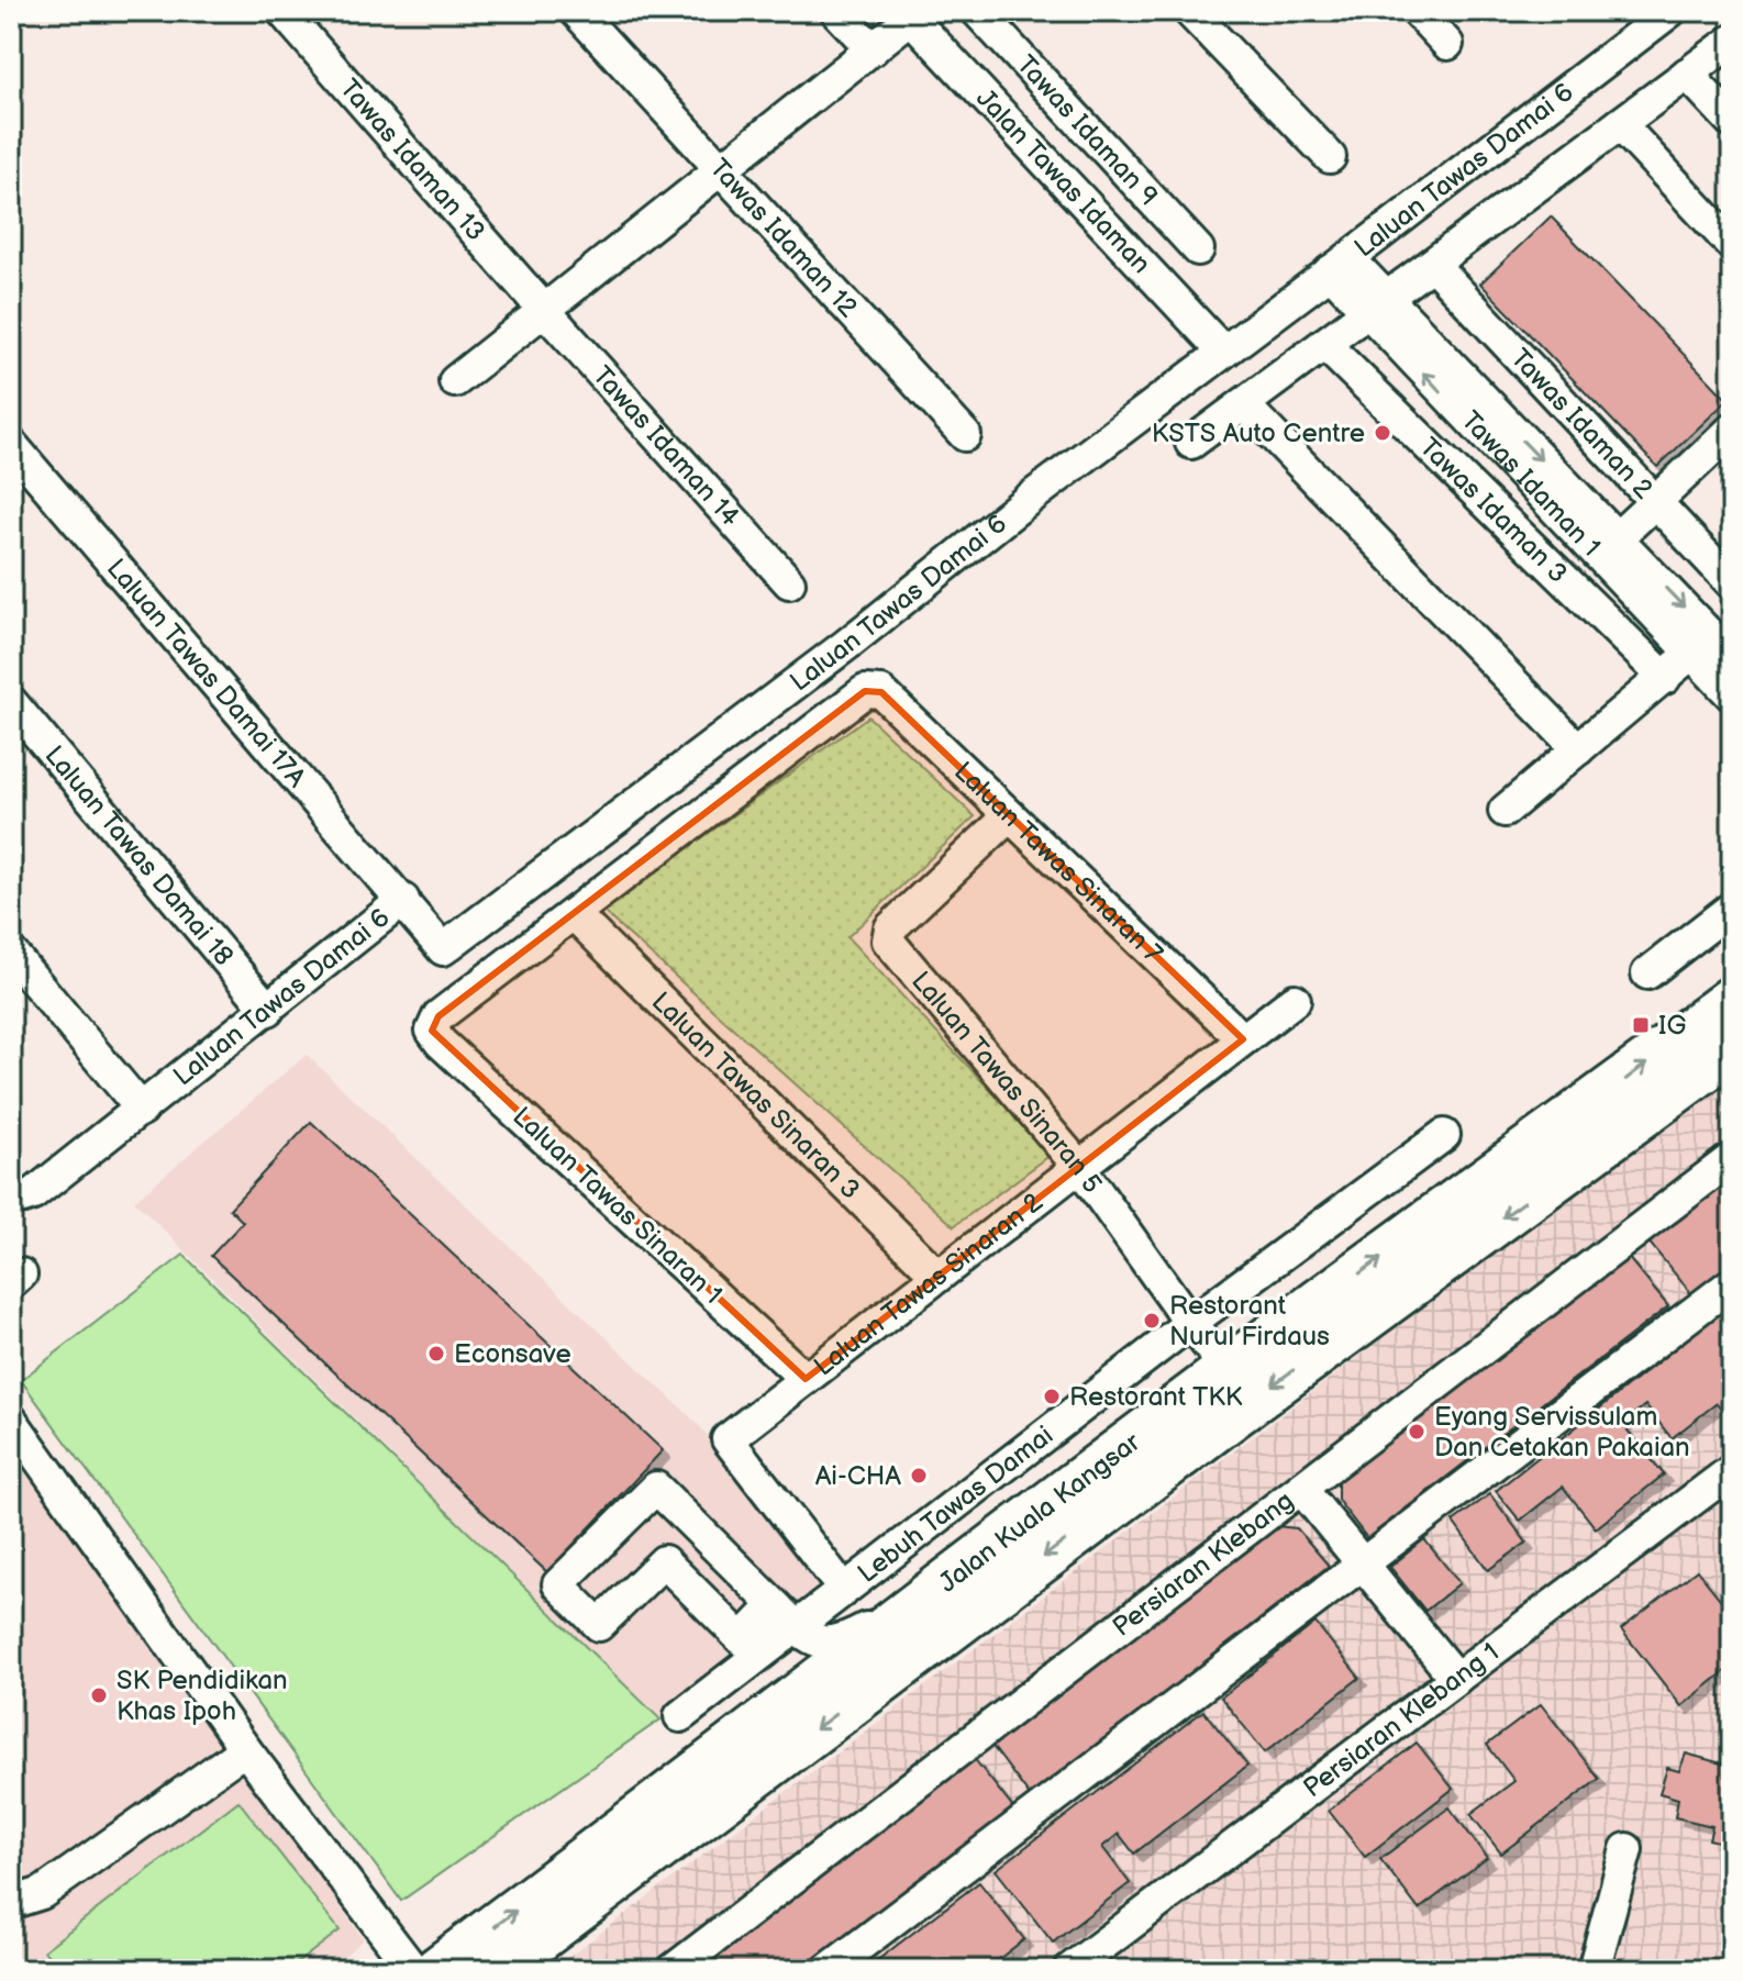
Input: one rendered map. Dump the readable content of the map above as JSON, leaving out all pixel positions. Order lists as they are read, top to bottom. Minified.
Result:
{"streets":{"highway":["Jalan Kuala Kangsar"],"street":["Tawas Idaman 9","Tawas Idaman 13","Laluan Tawas Damai 6","Jalan Tawas Idaman","Tawas Idaman 12","Tawas Idaman 2","Tawas Idaman 14","Tawas Idaman 1","Tawas Idaman 3","Laluan Tawas Damai 17A","Laluan Tawas Damai 18","Laluan Tawas Sinaran 7","Laluan Tawas Sinaran 5","Laluan Tawas Sinaran 3","Laluan Tawas Sinaran 1","Laluan Tawas Sinaran 2","Lebuh Tawas Damai","Persiaran Klebang","Persiaran Klebang 1"]},"crossings":[["Tawas Idaman 13","Tawas Idaman 12"],["Tawas Idaman 13","Tawas Idaman 14"],["Laluan Tawas Damai 6","Jalan Tawas Idaman"],["Laluan Tawas Damai 6","Tawas Idaman 1"],["Laluan Tawas Damai 6","Laluan Tawas Damai 17A"],["Laluan Tawas Damai 6","Laluan Tawas Damai 18"],["Tawas Idaman 12","Tawas Idaman 14"],["Laluan Tawas Sinaran 7","Laluan Tawas Sinaran 5"],["Laluan Tawas Sinaran 7","Laluan Tawas Sinaran 3"],["Laluan Tawas Sinaran 7","Laluan Tawas Sinaran 1"],["Laluan Tawas Sinaran 7","Laluan Tawas Sinaran 2"],["Laluan Tawas Sinaran 5","Laluan Tawas Sinaran 2"],["Laluan Tawas Sinaran 5","Lebuh Tawas Damai"],["Laluan Tawas Sinaran 5","Jalan Kuala Kangsar"],["Laluan Tawas Sinaran 3","Laluan Tawas Sinaran 1"],["Laluan Tawas Sinaran 3","Laluan Tawas Sinaran 2"],["Laluan Tawas Sinaran 1","Laluan Tawas Sinaran 2"],["Laluan Tawas Sinaran 2","Lebuh Tawas Damai"]],"places":{"other":["KSTS Auto Centre","Restorant Nurul Firdaus","Econsave","Restorant TKK","Eyang Servissulam Dan Cetakan Pakaian","Ai-CHA","SK Pendidikan Khas Ipoh"],"transit":["IG"]}}
